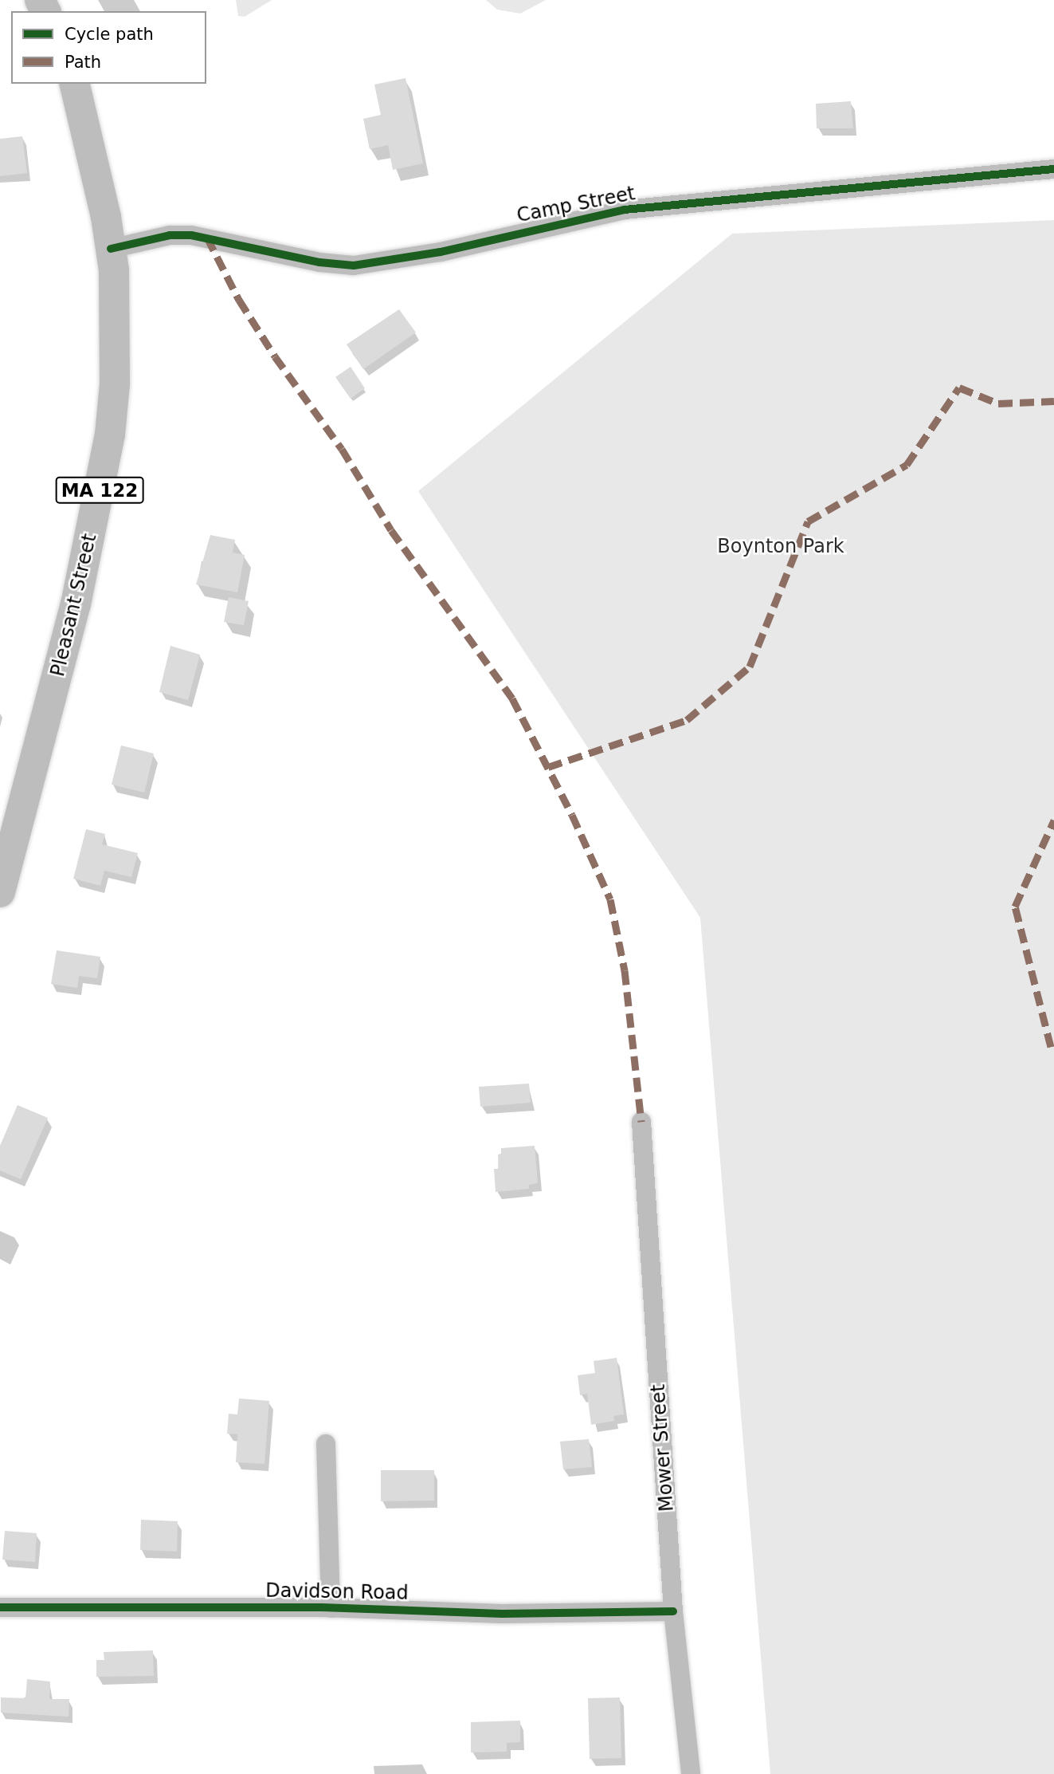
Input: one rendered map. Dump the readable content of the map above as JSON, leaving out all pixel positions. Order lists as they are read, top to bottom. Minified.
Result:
{"streets":{"main road":["MA 122","Pleasant Street"],"street":["Camp Street","Mower Street","Davidson Road"]},"crossings":[["Camp Street","Pleasant Street"],["Mower Street","Davidson Road"]],"parks":["Boynton Park"],"legend":["Cycle path","Path"]}
